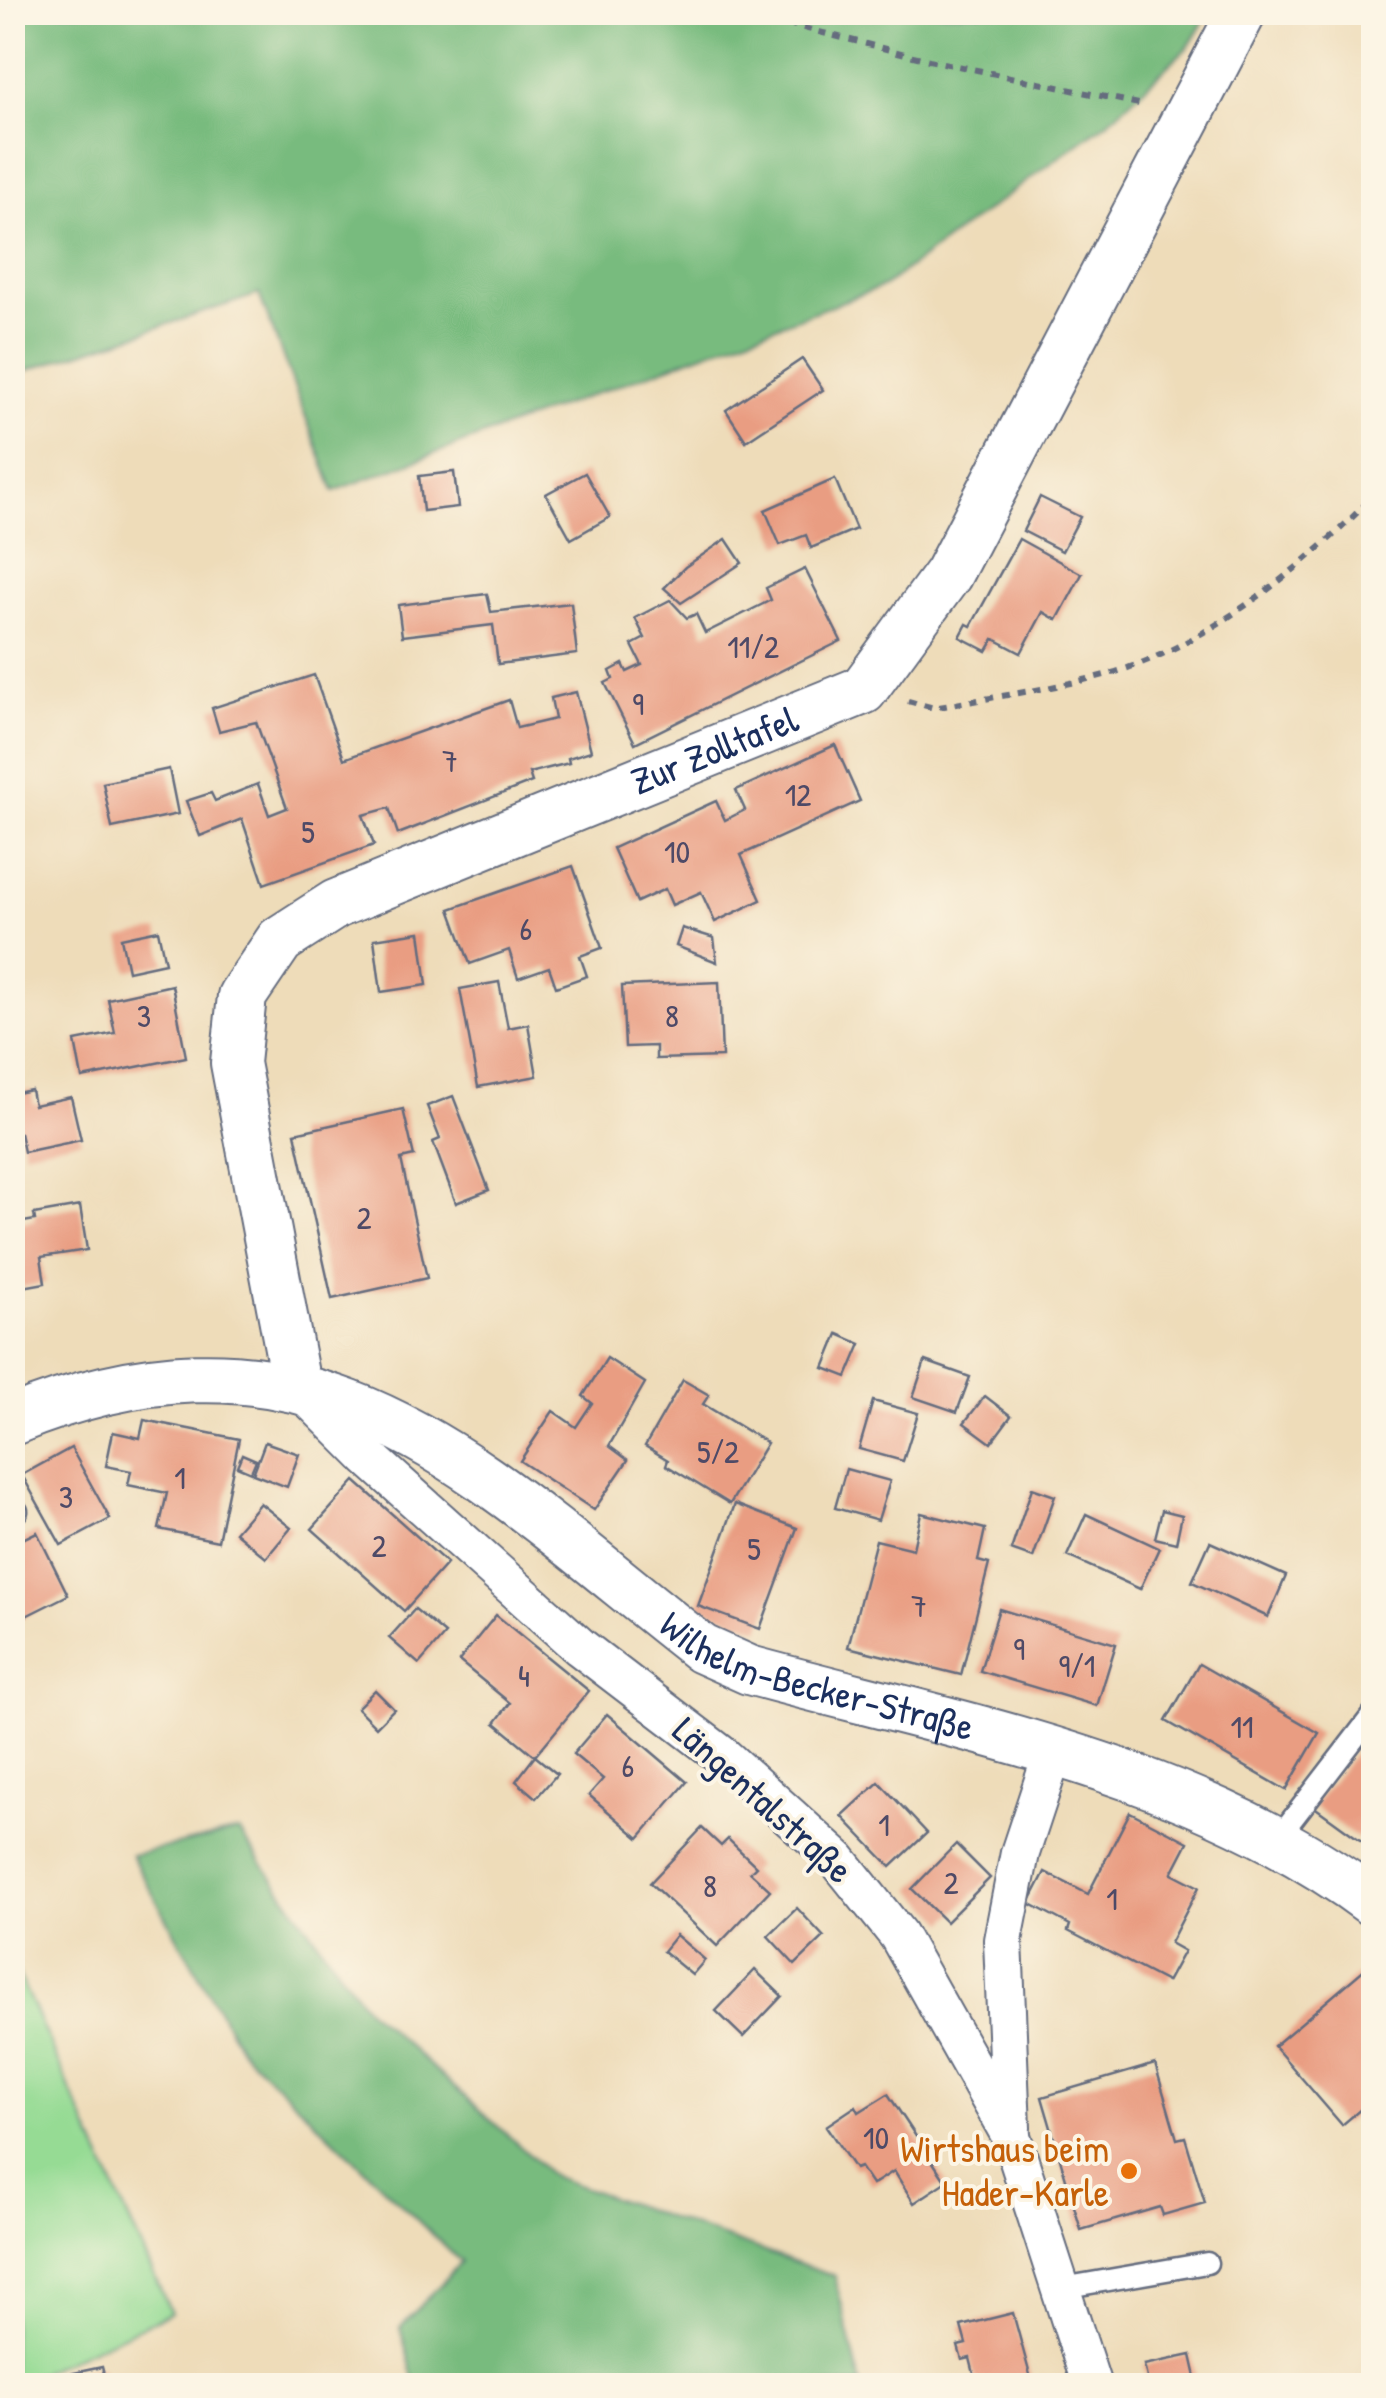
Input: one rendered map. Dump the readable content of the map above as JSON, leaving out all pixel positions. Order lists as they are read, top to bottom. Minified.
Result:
{"streets":{"street":["Zur Zolltafel","Wilhelm-Becker-Straße","Längentalstraße"]},"crossings":[["Zur Zolltafel","Wilhelm-Becker-Straße"],["Zur Zolltafel","Längentalstraße"],["Wilhelm-Becker-Straße","Längentalstraße"]],"places":["Wirtshaus beim Hader-Karle"],"house_numbers":["11/2","9","7","12","5","10","6","3","8","2","5/2","1","3","2","5","7","9","9/1","4","11","6","1","2","8","1","10"]}
